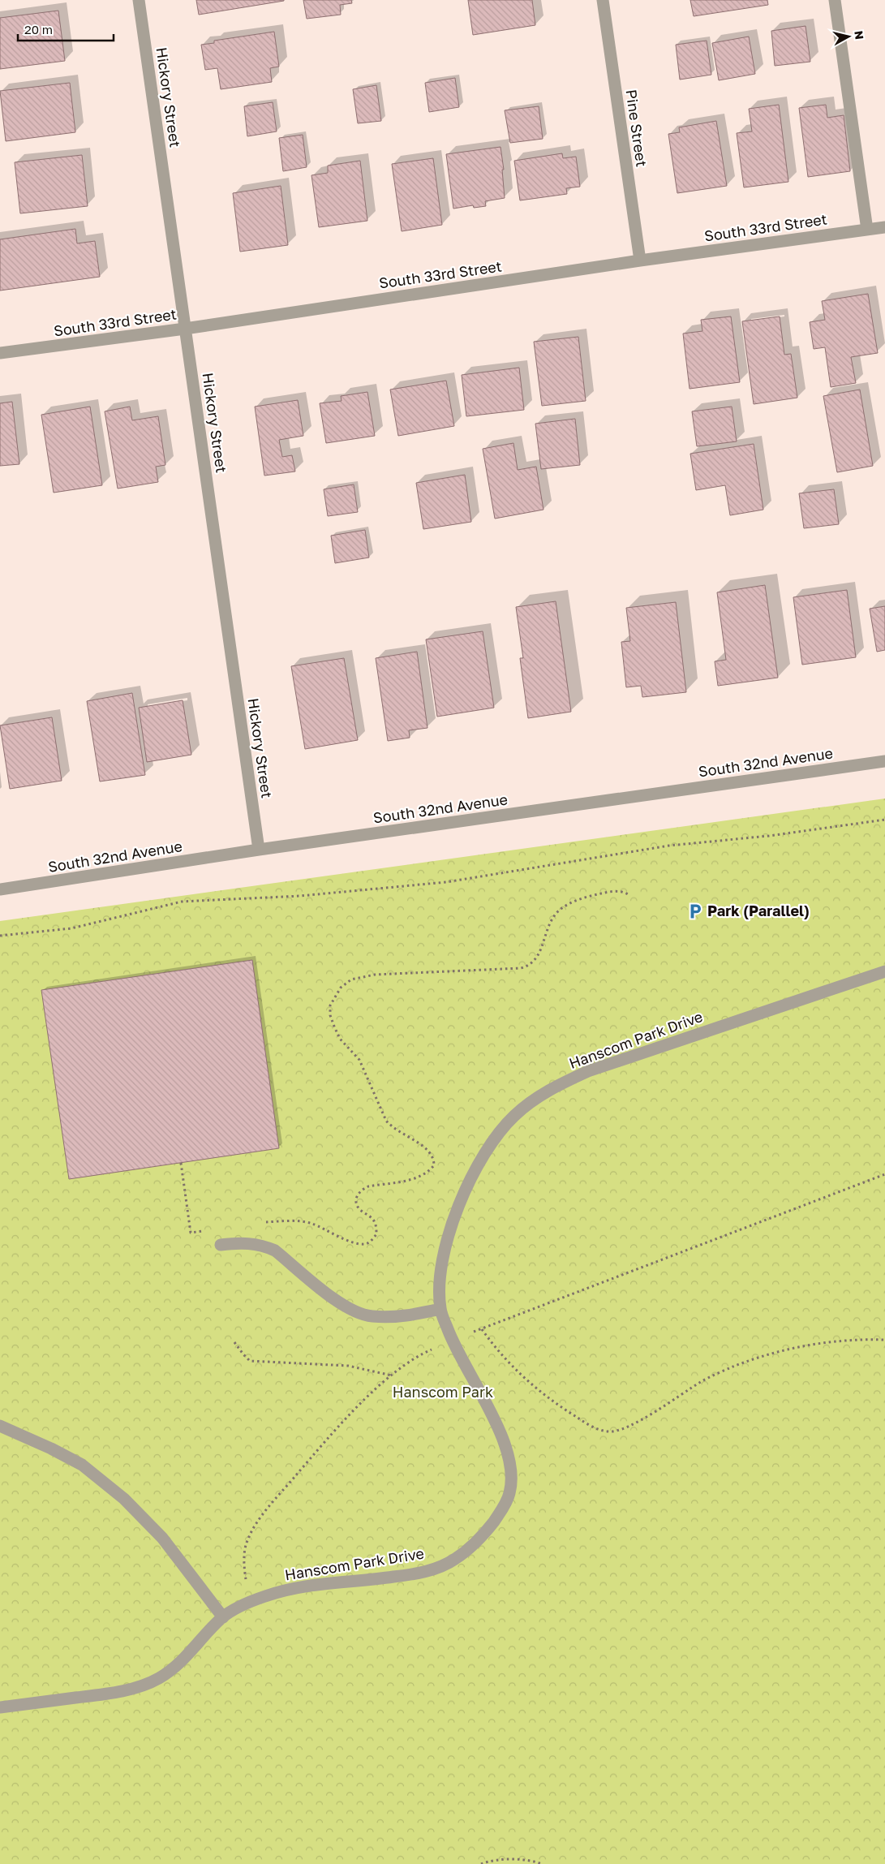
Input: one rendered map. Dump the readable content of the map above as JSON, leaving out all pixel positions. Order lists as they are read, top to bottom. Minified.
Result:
{"streets":{"street":["Hickory Street","Pine Street","South 33rd Street","South 32nd Avenue","Hanscom Park Drive"]},"crossings":[["Hickory Street","South 33rd Street"],["Hickory Street","South 32nd Avenue"],["Pine Street","South 33rd Street"]],"parks":["Hanscom Park"],"places":{"parking":["Park (Parallel)"]},"scale_bar":"20 m","north":"right"}
